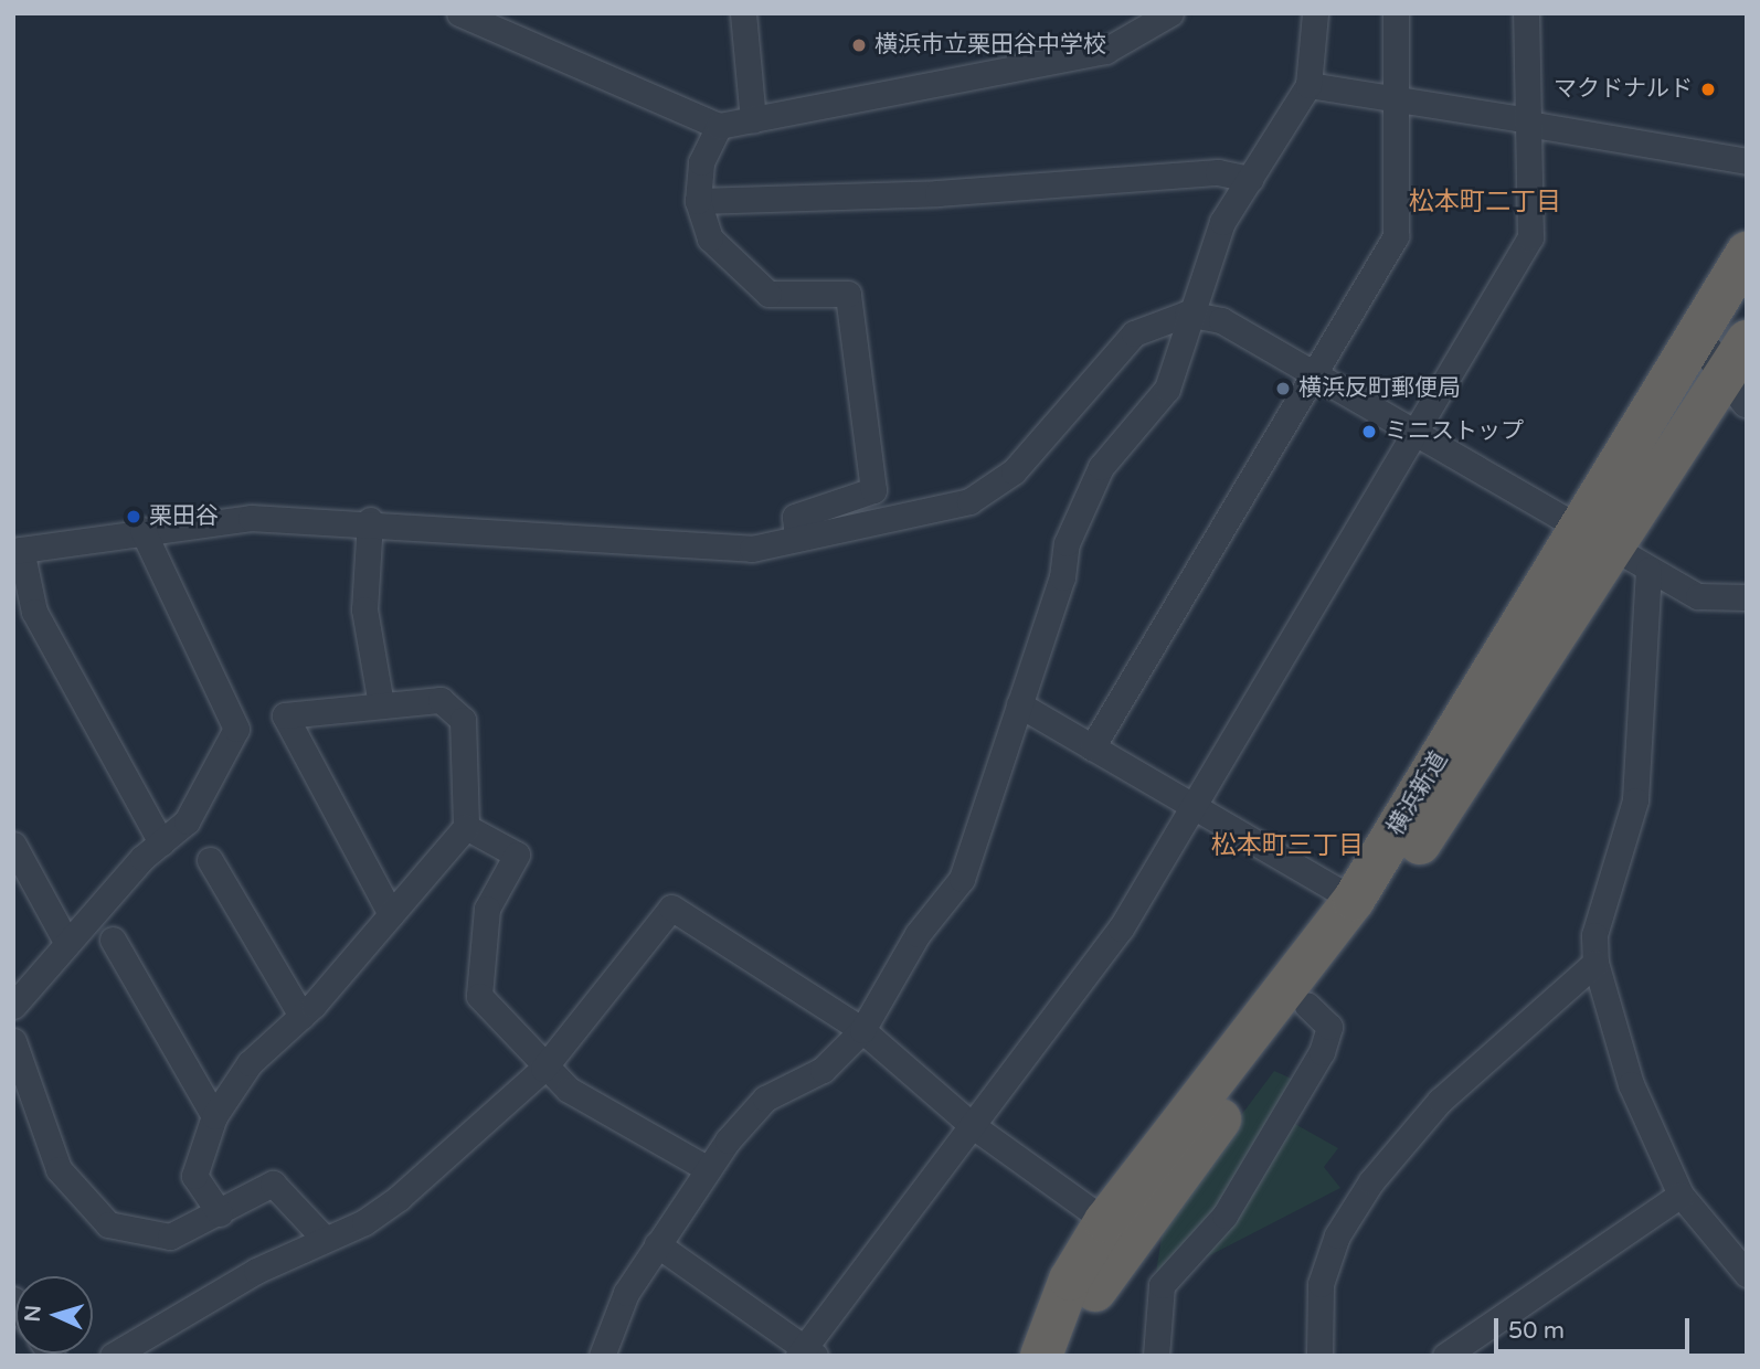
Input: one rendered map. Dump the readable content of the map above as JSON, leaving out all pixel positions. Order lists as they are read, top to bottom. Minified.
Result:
{"streets":{"highway":["横浜新道"]},"districts":["松本町二丁目","松本町三丁目"],"places":["横浜市立栗田谷中学校","マクドナルド","横浜反町郵便局","ミニストップ","栗田谷"],"scale_bar":"50 m","north":"left"}
